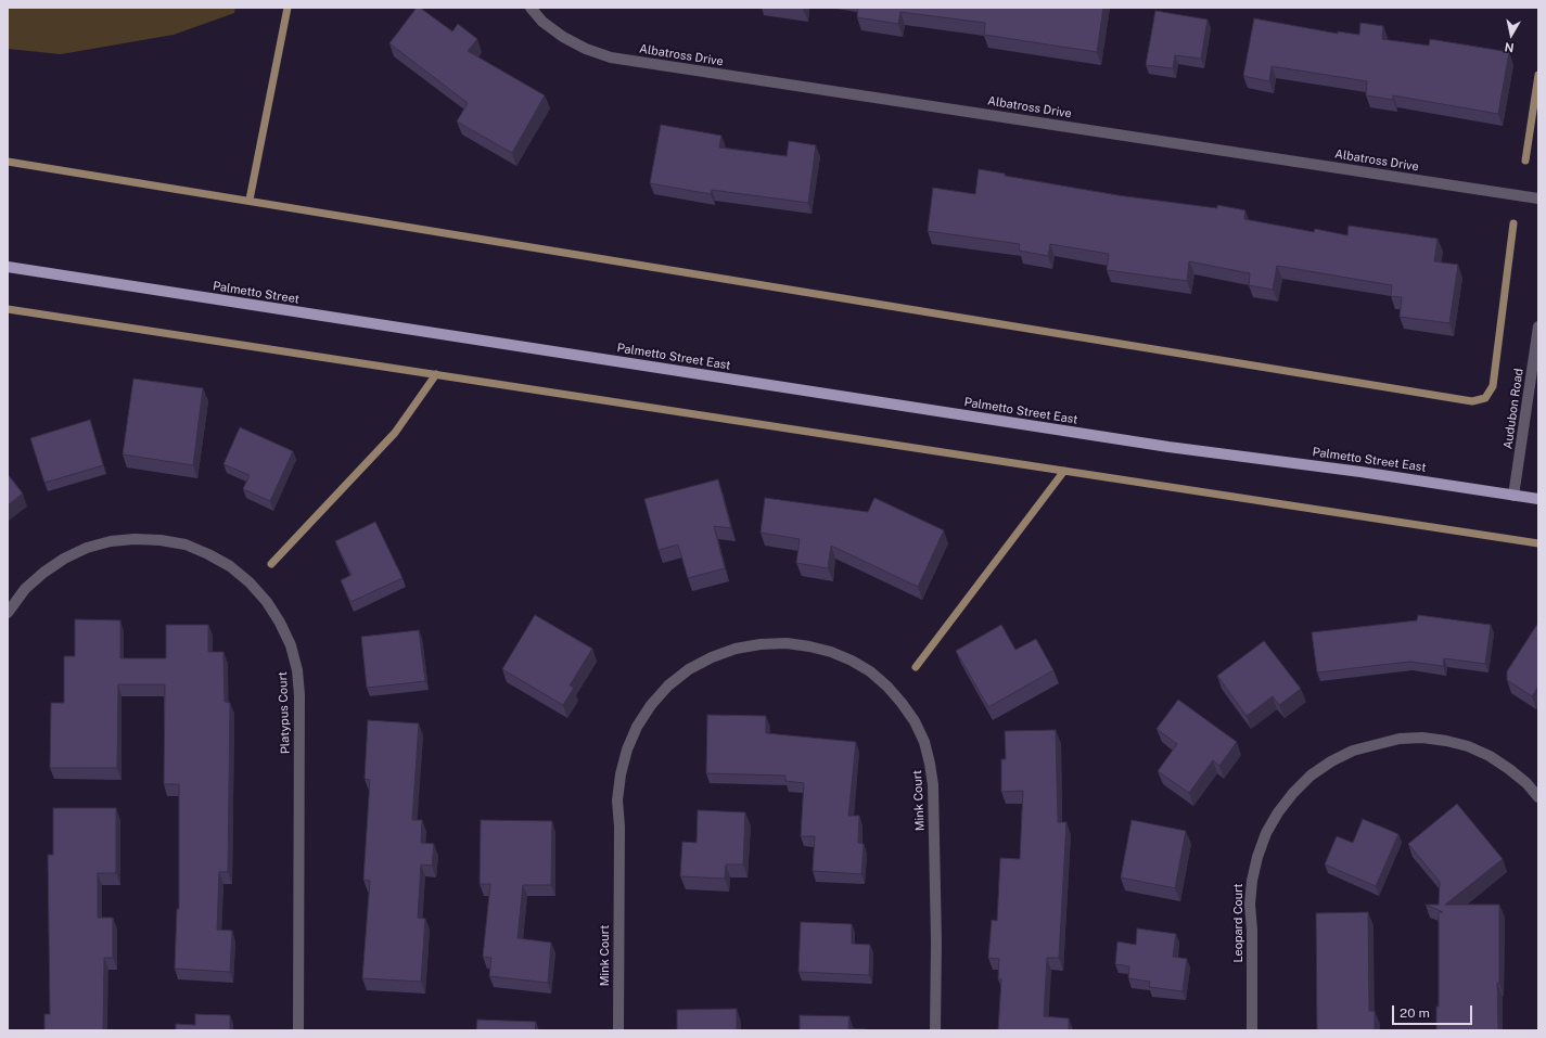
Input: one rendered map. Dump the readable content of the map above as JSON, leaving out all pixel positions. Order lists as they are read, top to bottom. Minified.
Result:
{"streets":{"main road":["Palmetto Street","Palmetto Street East"],"street":["Albatross Drive","Audubon Road","Platypus Court","Mink Court","Leopard Court"]},"crossings":[["Palmetto Street","Palmetto Street East"],["Palmetto Street East","Audubon Road"]],"scale_bar":"20 m","north":"bottom"}
